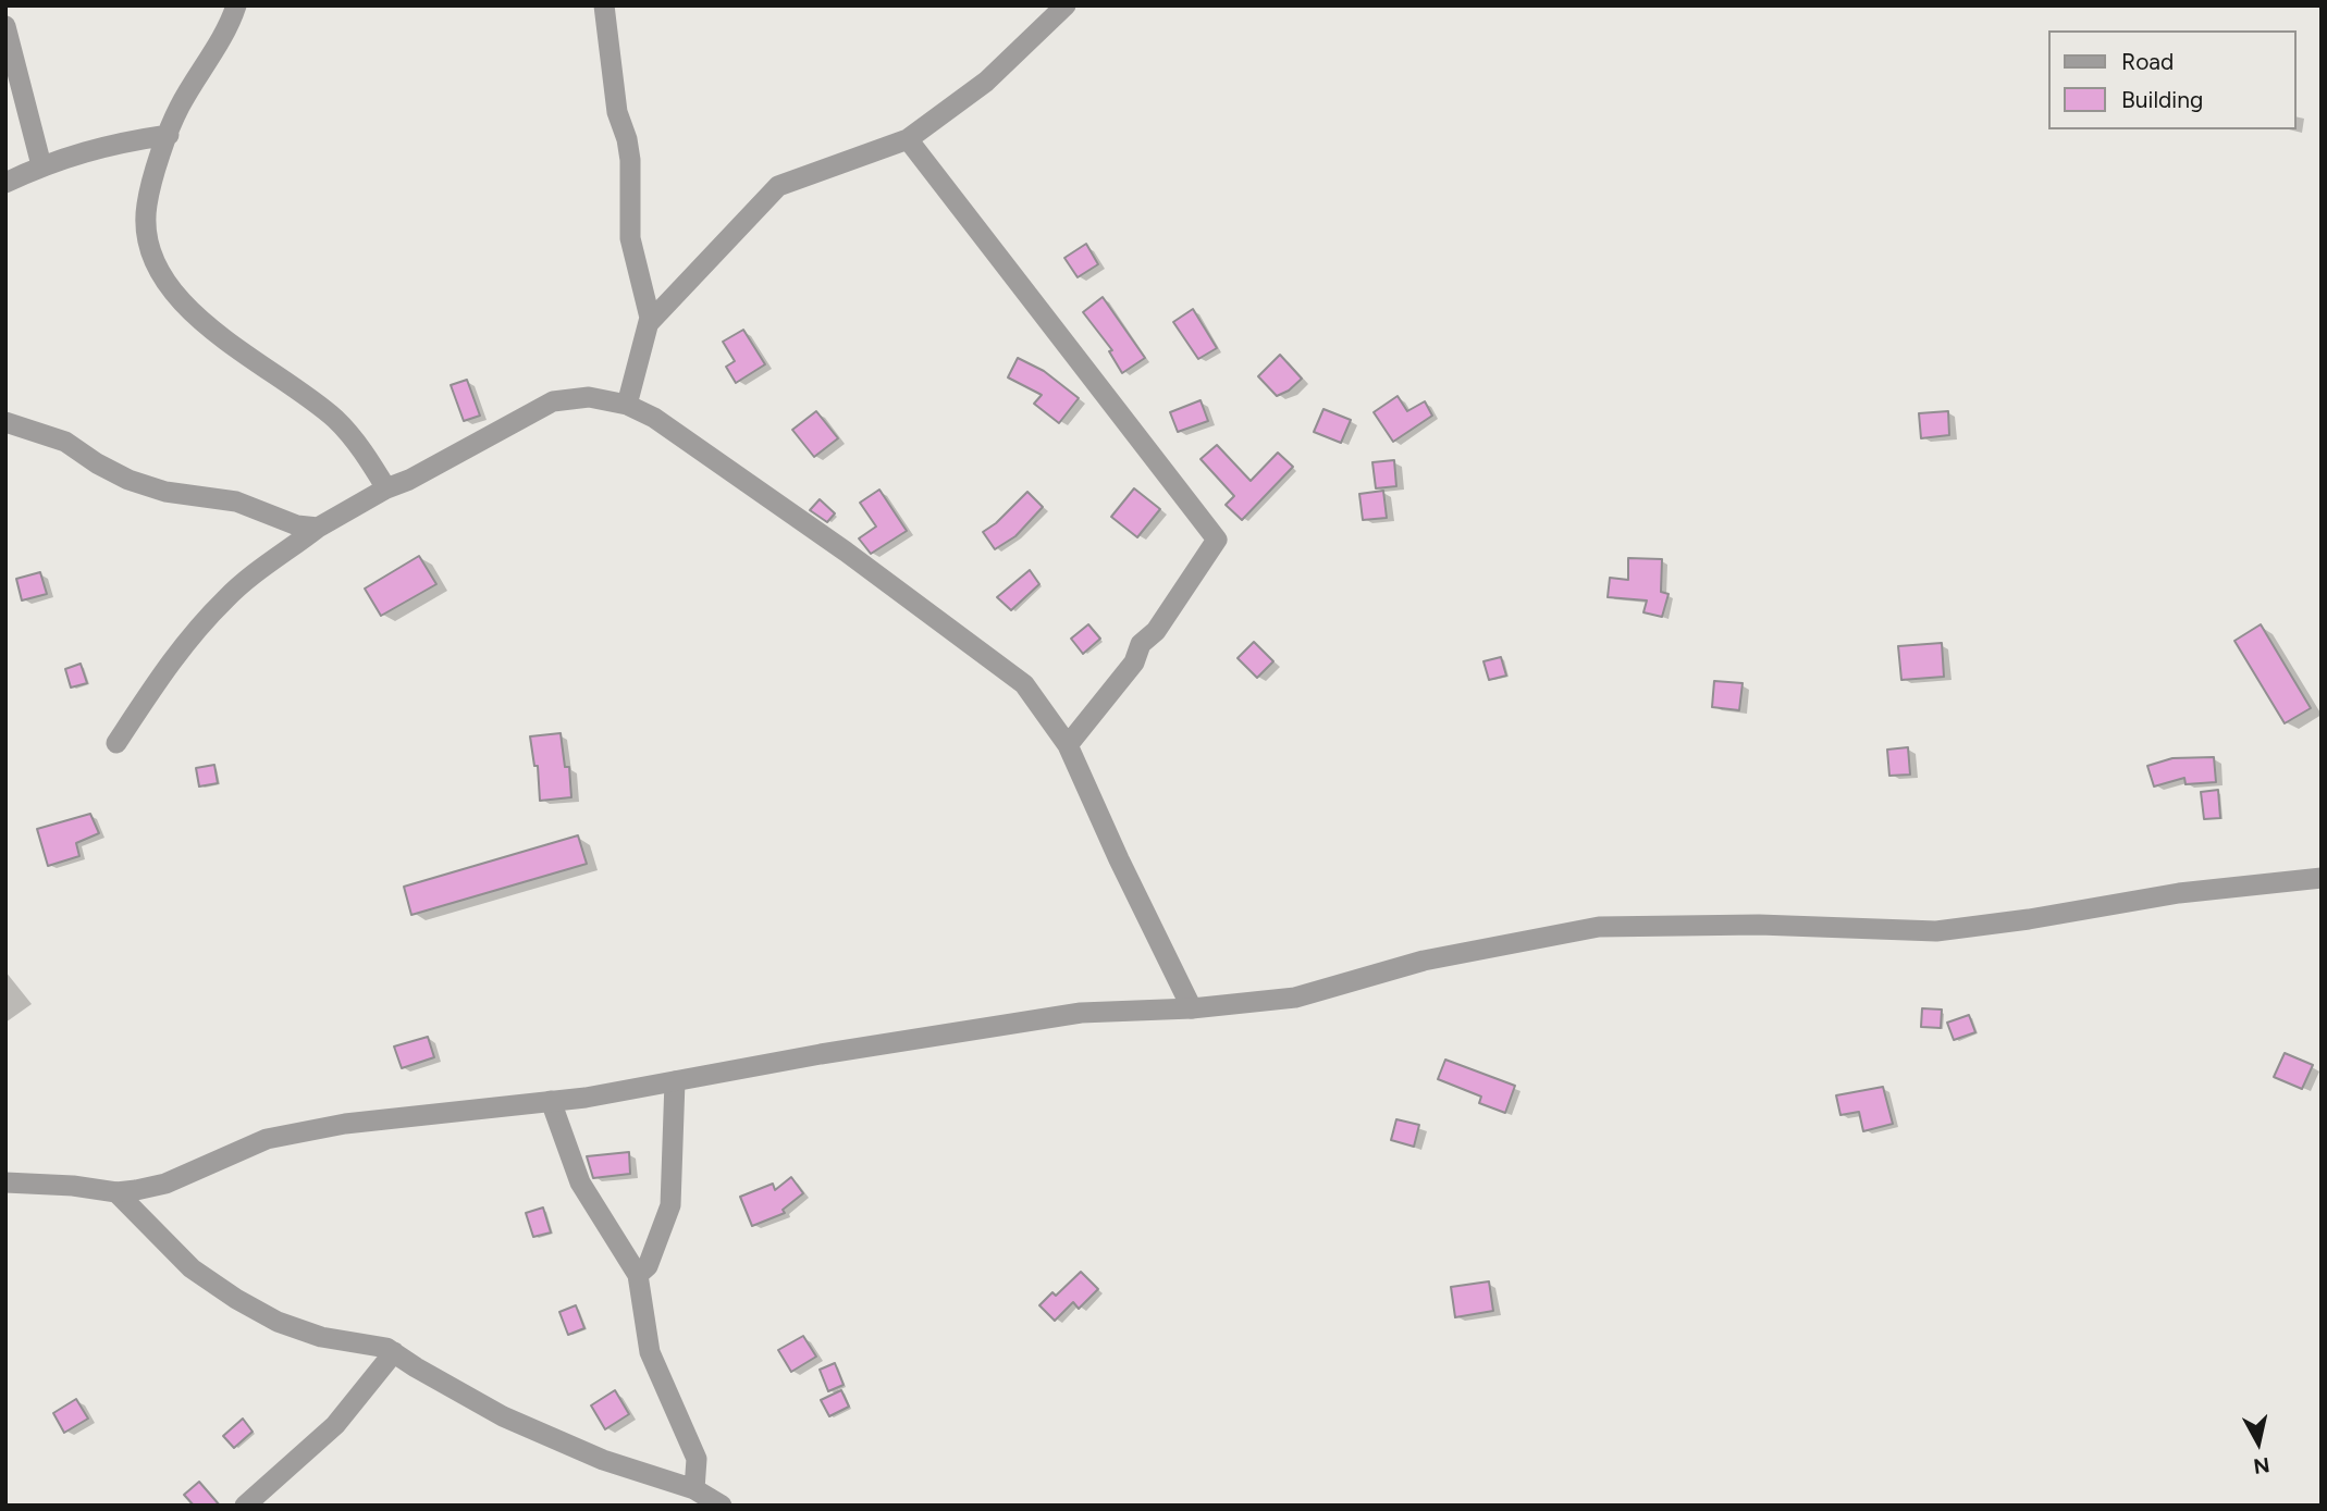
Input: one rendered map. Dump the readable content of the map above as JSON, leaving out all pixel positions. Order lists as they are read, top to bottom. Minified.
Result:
{"legend":["Road","Building"],"north":"bottom"}
